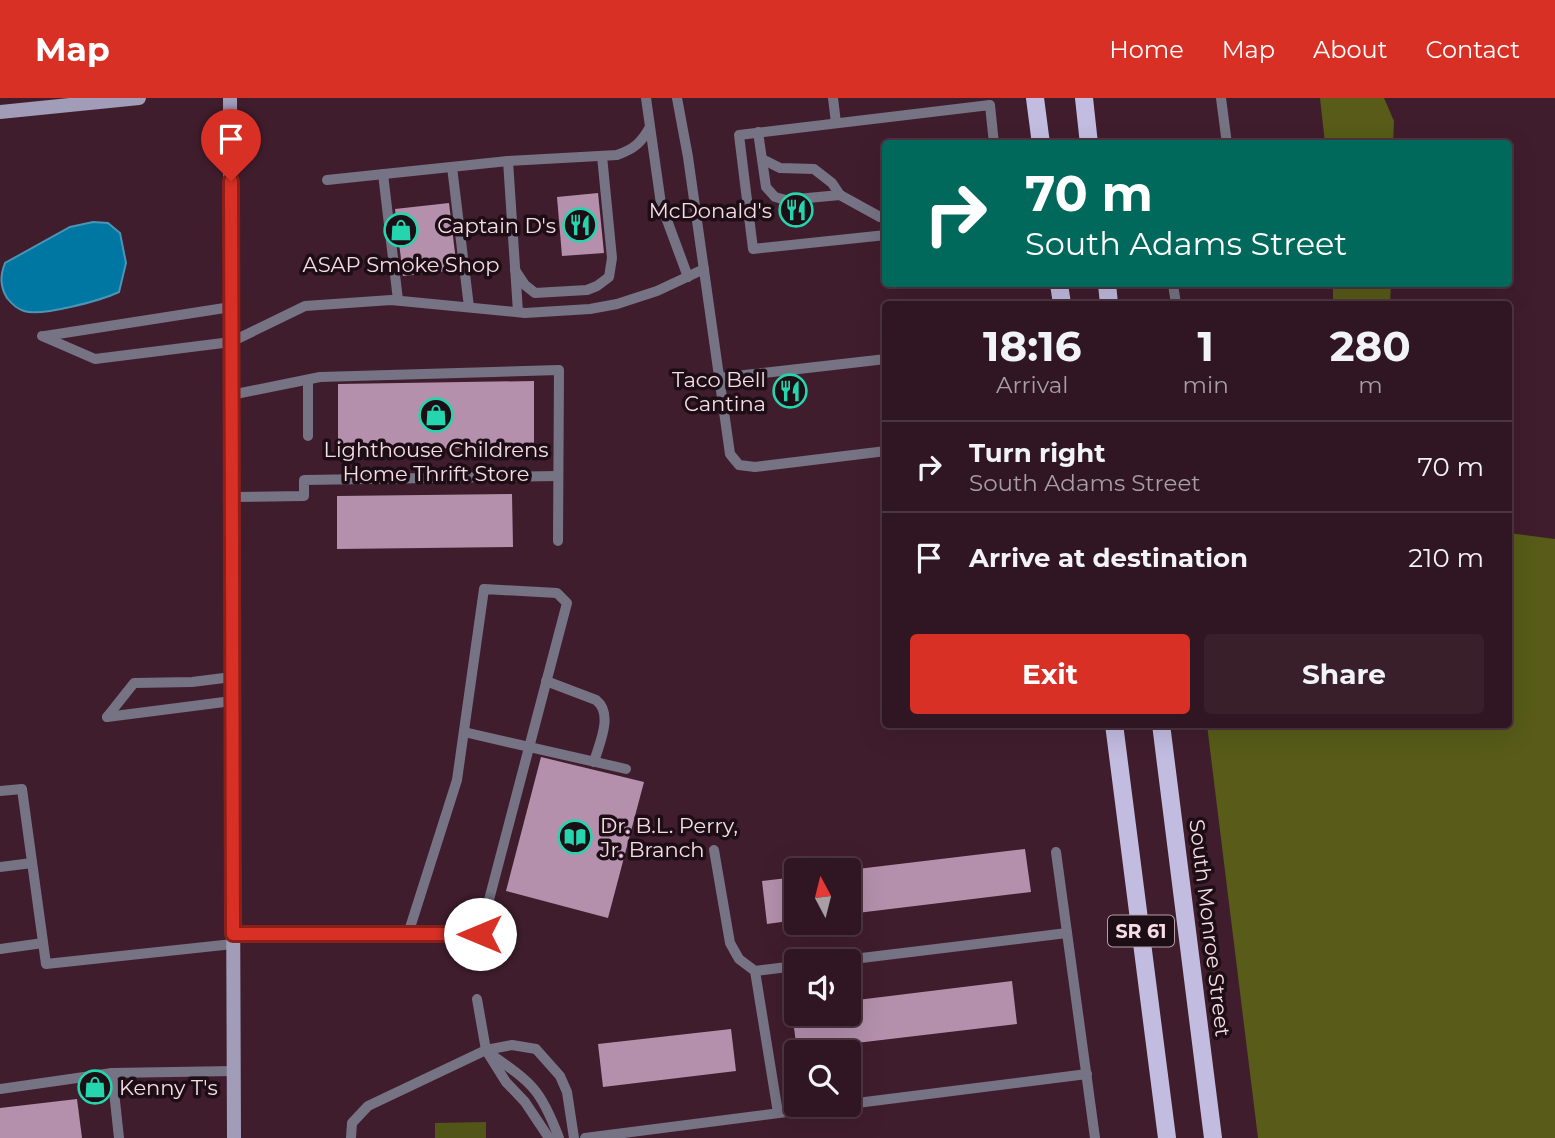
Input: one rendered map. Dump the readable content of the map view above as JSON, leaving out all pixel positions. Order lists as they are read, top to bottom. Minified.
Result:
{"streets":{"main road":["South Monroe Street","SR 61"]},"places":{"restaurant":["McDonald's","Captain D's","Taco Bell Cantina"],"shop":["ASAP Smoke Shop","Lighthouse Childrens Home Thrift Store","Kenny T's"],"library":["Dr. B.L. Perry, Jr. Branch"]},"north":"top","page":{"header":"Map","nav":["Home","Map","About","Contact"],"turn":["70 m","South Adams Street"],"eta":["18:16","Arrival","1","min","280","m"],"list":[{"name":"Turn right","note":"South Adams Street","value":"70 m"},{"name":"Arrive at destination","value":"210 m"}],"buttons":["Exit","Share"]}}
